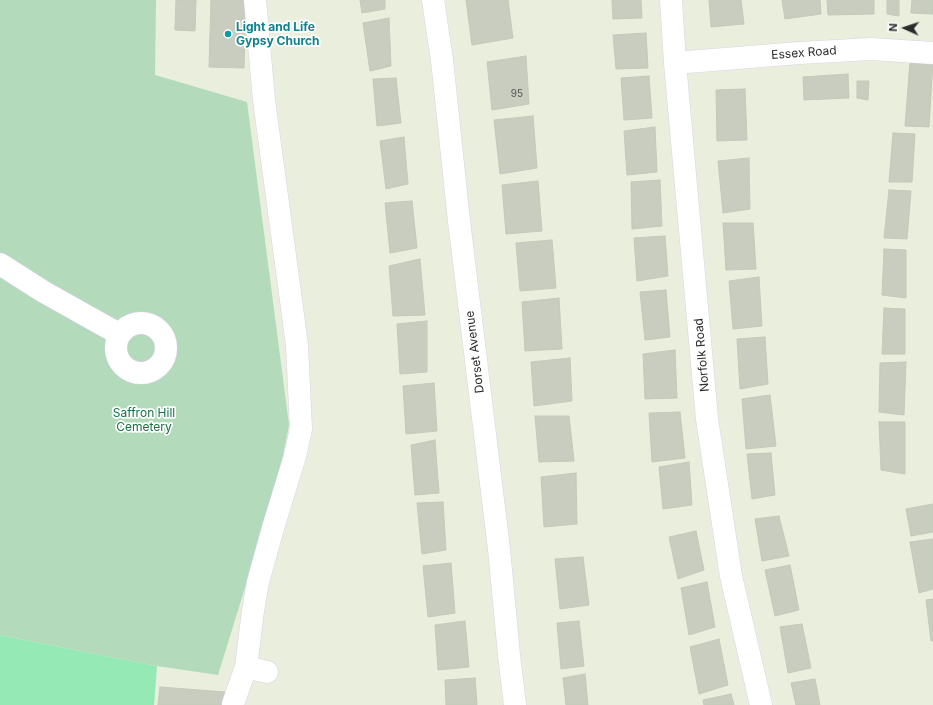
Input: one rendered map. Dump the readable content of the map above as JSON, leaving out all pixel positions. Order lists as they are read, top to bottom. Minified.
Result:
{"streets":{"street":["Essex Road","Dorset Avenue","Norfolk Road"]},"crossings":[["Essex Road","Norfolk Road"]],"parks":["Saffron Hill Cemetery"],"places":["Light and Life Gypsy Church"],"house_numbers":["95"],"north":"left"}
